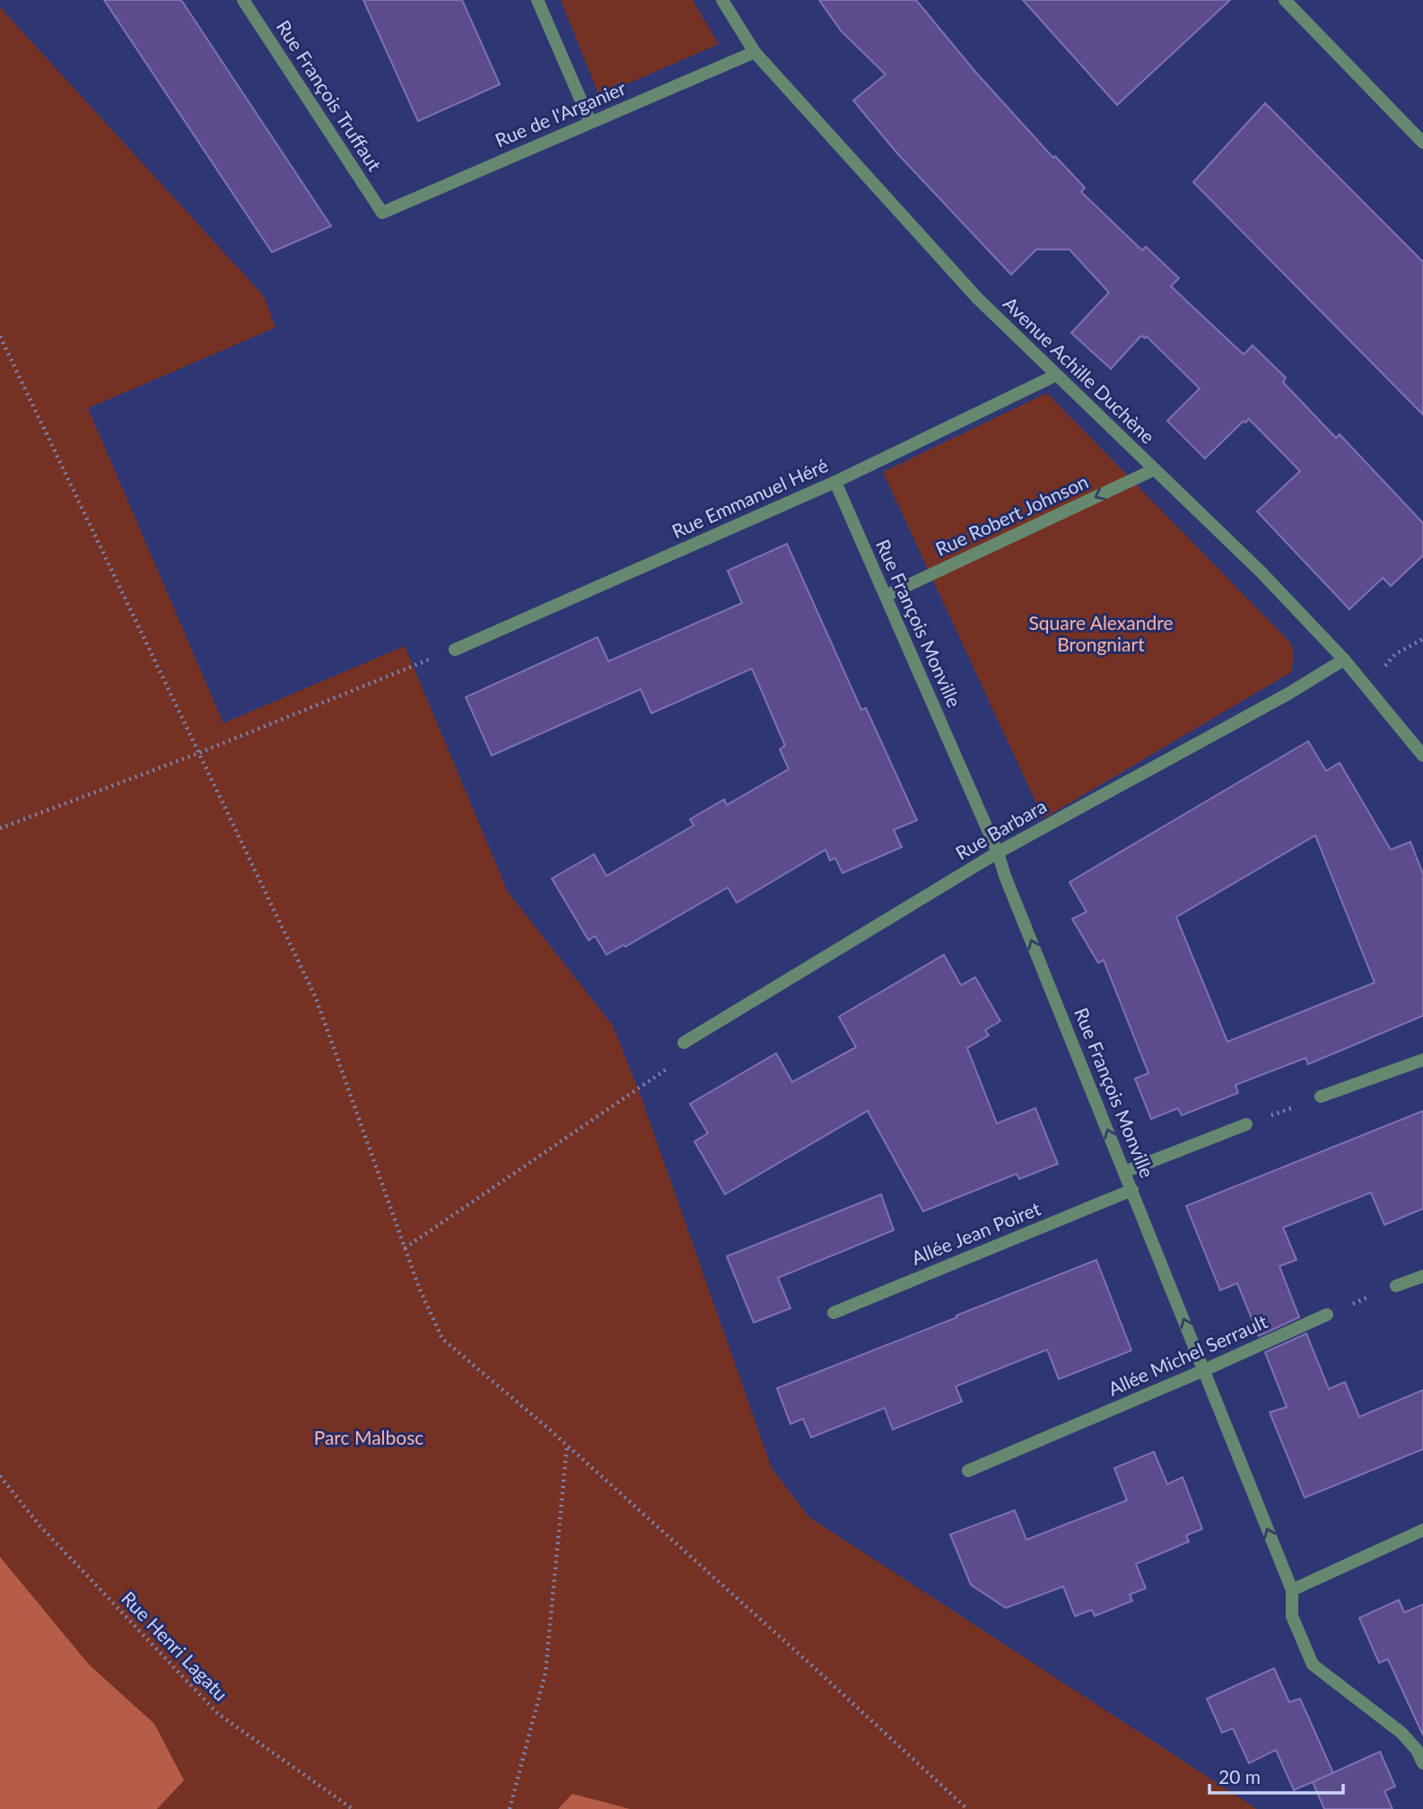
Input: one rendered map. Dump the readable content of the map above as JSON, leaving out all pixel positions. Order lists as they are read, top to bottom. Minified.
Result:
{"streets":{"street":["Rue François Truffaut","Rue de l'Arganier","Avenue Achille Duchène","Rue Emmanuel Héré","Rue Robert Johnson","Rue François Monville","Rue Barbara","Allée Jean Poiret","Allée Michel Serrault"],"path":["Rue Henri Lagatu"]},"crossings":[["Rue François Truffaut","Rue de l'Arganier"],["Rue de l'Arganier","Avenue Achille Duchène"],["Avenue Achille Duchène","Rue Emmanuel Héré"],["Avenue Achille Duchène","Rue Robert Johnson"],["Avenue Achille Duchène","Rue Barbara"],["Rue Emmanuel Héré","Rue François Monville"],["Rue Robert Johnson","Rue François Monville"],["Rue François Monville","Rue Barbara"],["Rue François Monville","Allée Jean Poiret"],["Rue François Monville","Allée Michel Serrault"]],"one_way":["Rue Robert Johnson","Rue François Monville"],"parks":["Square Alexandre Brongniart","Parc Malbosc"],"scale_bar":"20 m"}
